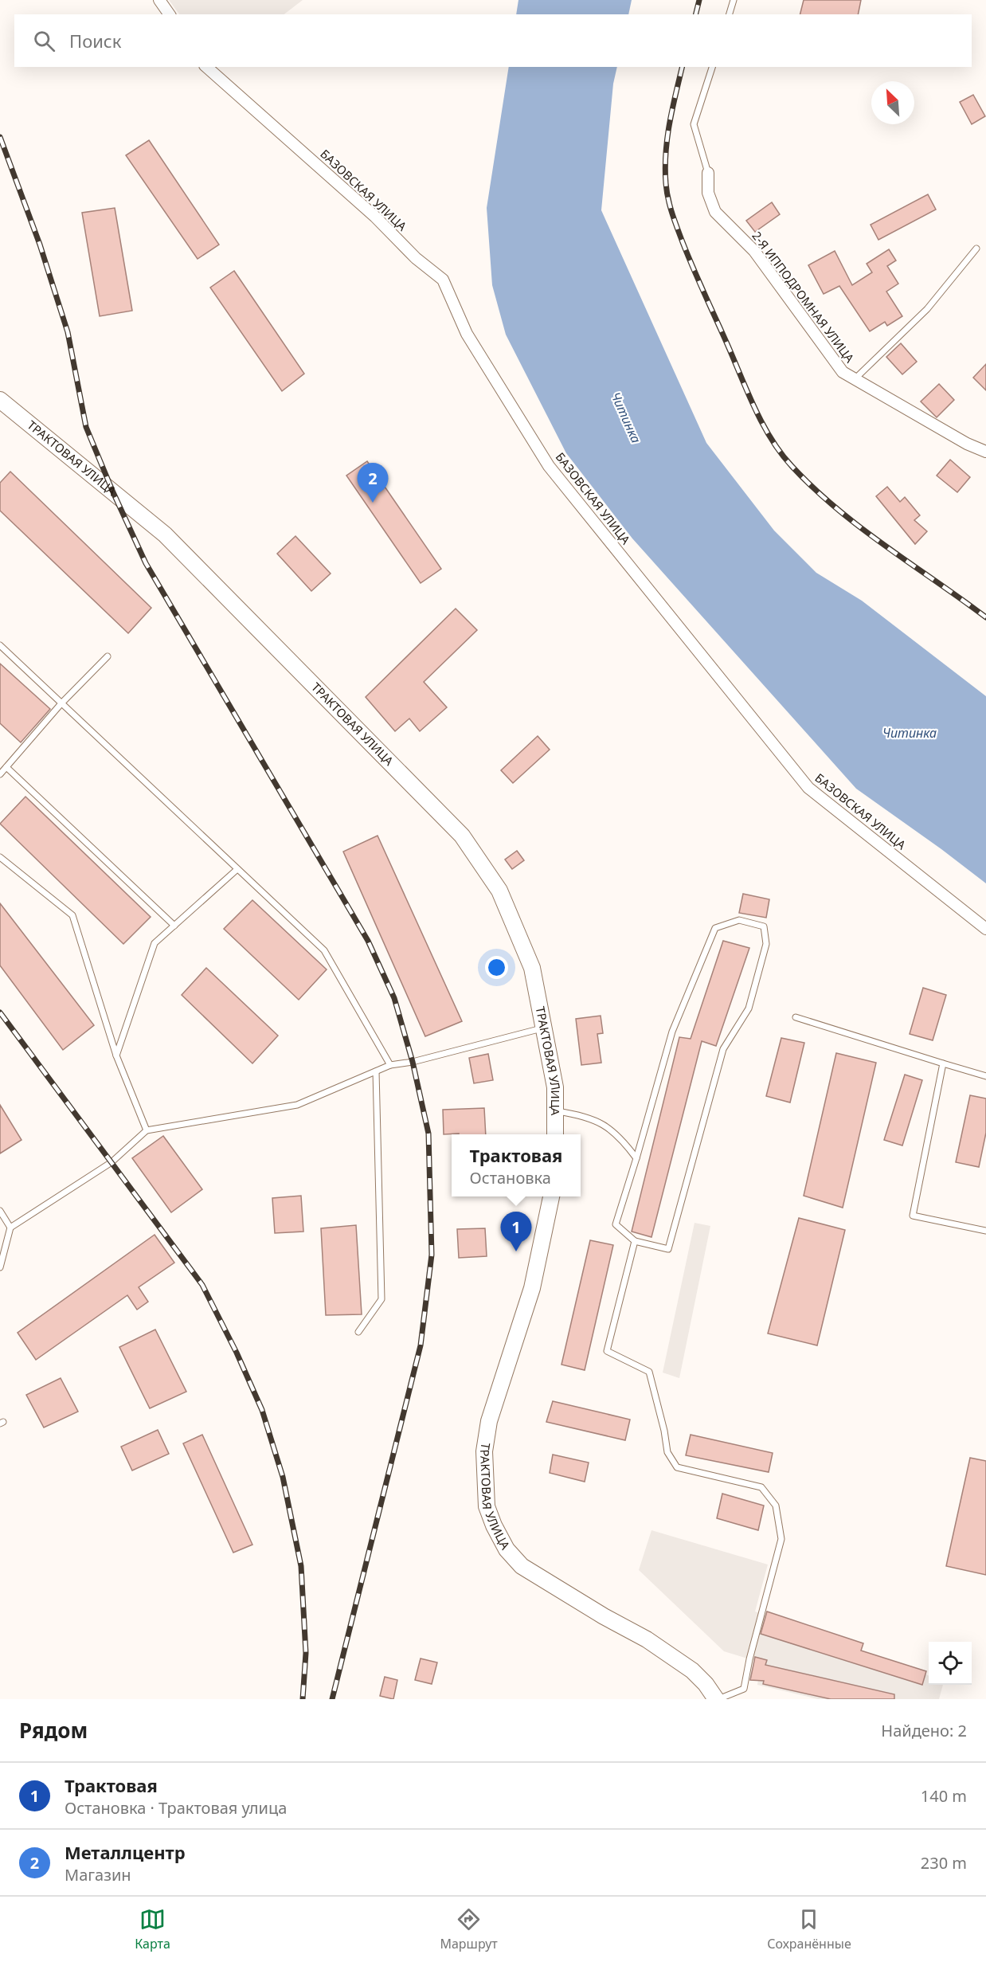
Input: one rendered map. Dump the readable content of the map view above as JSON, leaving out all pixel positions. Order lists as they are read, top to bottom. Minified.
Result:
{"streets":{"main road":["ТРАКТОВАЯ УЛИЦА"],"street":["БАЗОВСКАЯ УЛИЦА","2-Я ИППОДРОМНАЯ УЛИЦА"]},"water":["Читинка"],"north":"top left","page":{"search":"Поиск","pins":["2","1"],"popup":["Трактовая","Остановка"],"heading":["Рядом","Найдено: 2"],"list":[{"mark":"1","name":"Трактовая","note":"Остановка · Трактовая улица","value":"140 m"},{"mark":"2","name":"Металлцентр","note":"Магазин","value":"230 m"}],"nav":["Карта","Маршрут","Сохранённые"]}}
